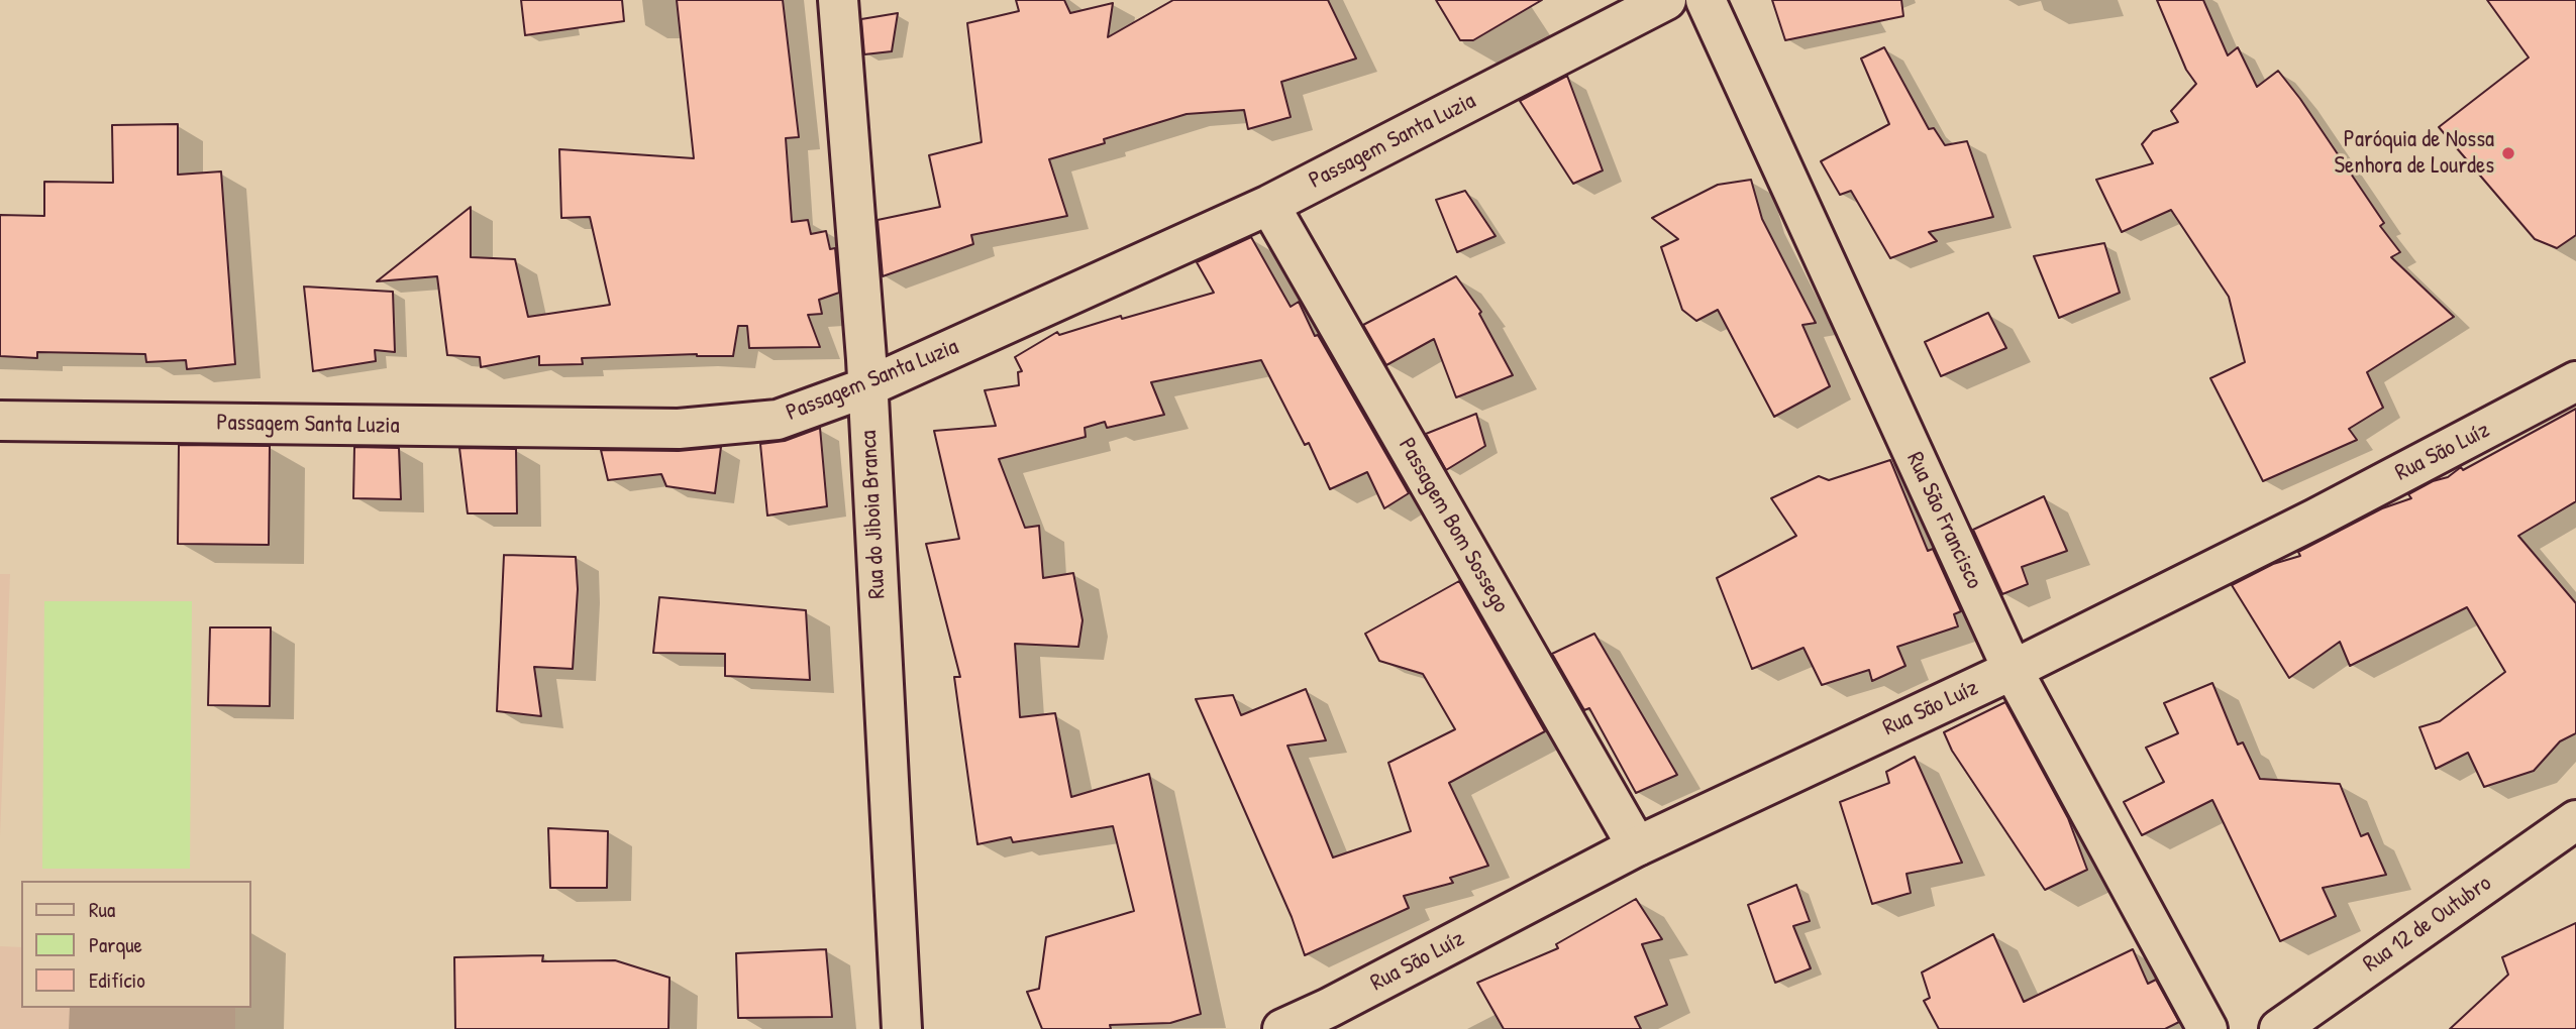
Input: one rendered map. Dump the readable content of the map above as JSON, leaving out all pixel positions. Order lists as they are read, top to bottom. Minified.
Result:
{"streets":{"street":["Passagem Santa Luzia","Rua São Luíz","Rua do Jiboia Branca","Rua São Francisco","Passagem Bom Sossego","Rua 12 de Outubro"]},"crossings":[["Passagem Santa Luzia","Rua do Jiboia Branca"],["Passagem Santa Luzia","Passagem Bom Sossego"],["Rua São Luíz","Rua São Francisco"],["Rua São Luíz","Passagem Bom Sossego"]],"places":["Paróquia de Nossa Senhora de Lourdes"],"legend":["Rua","Parque","Edifício"]}
